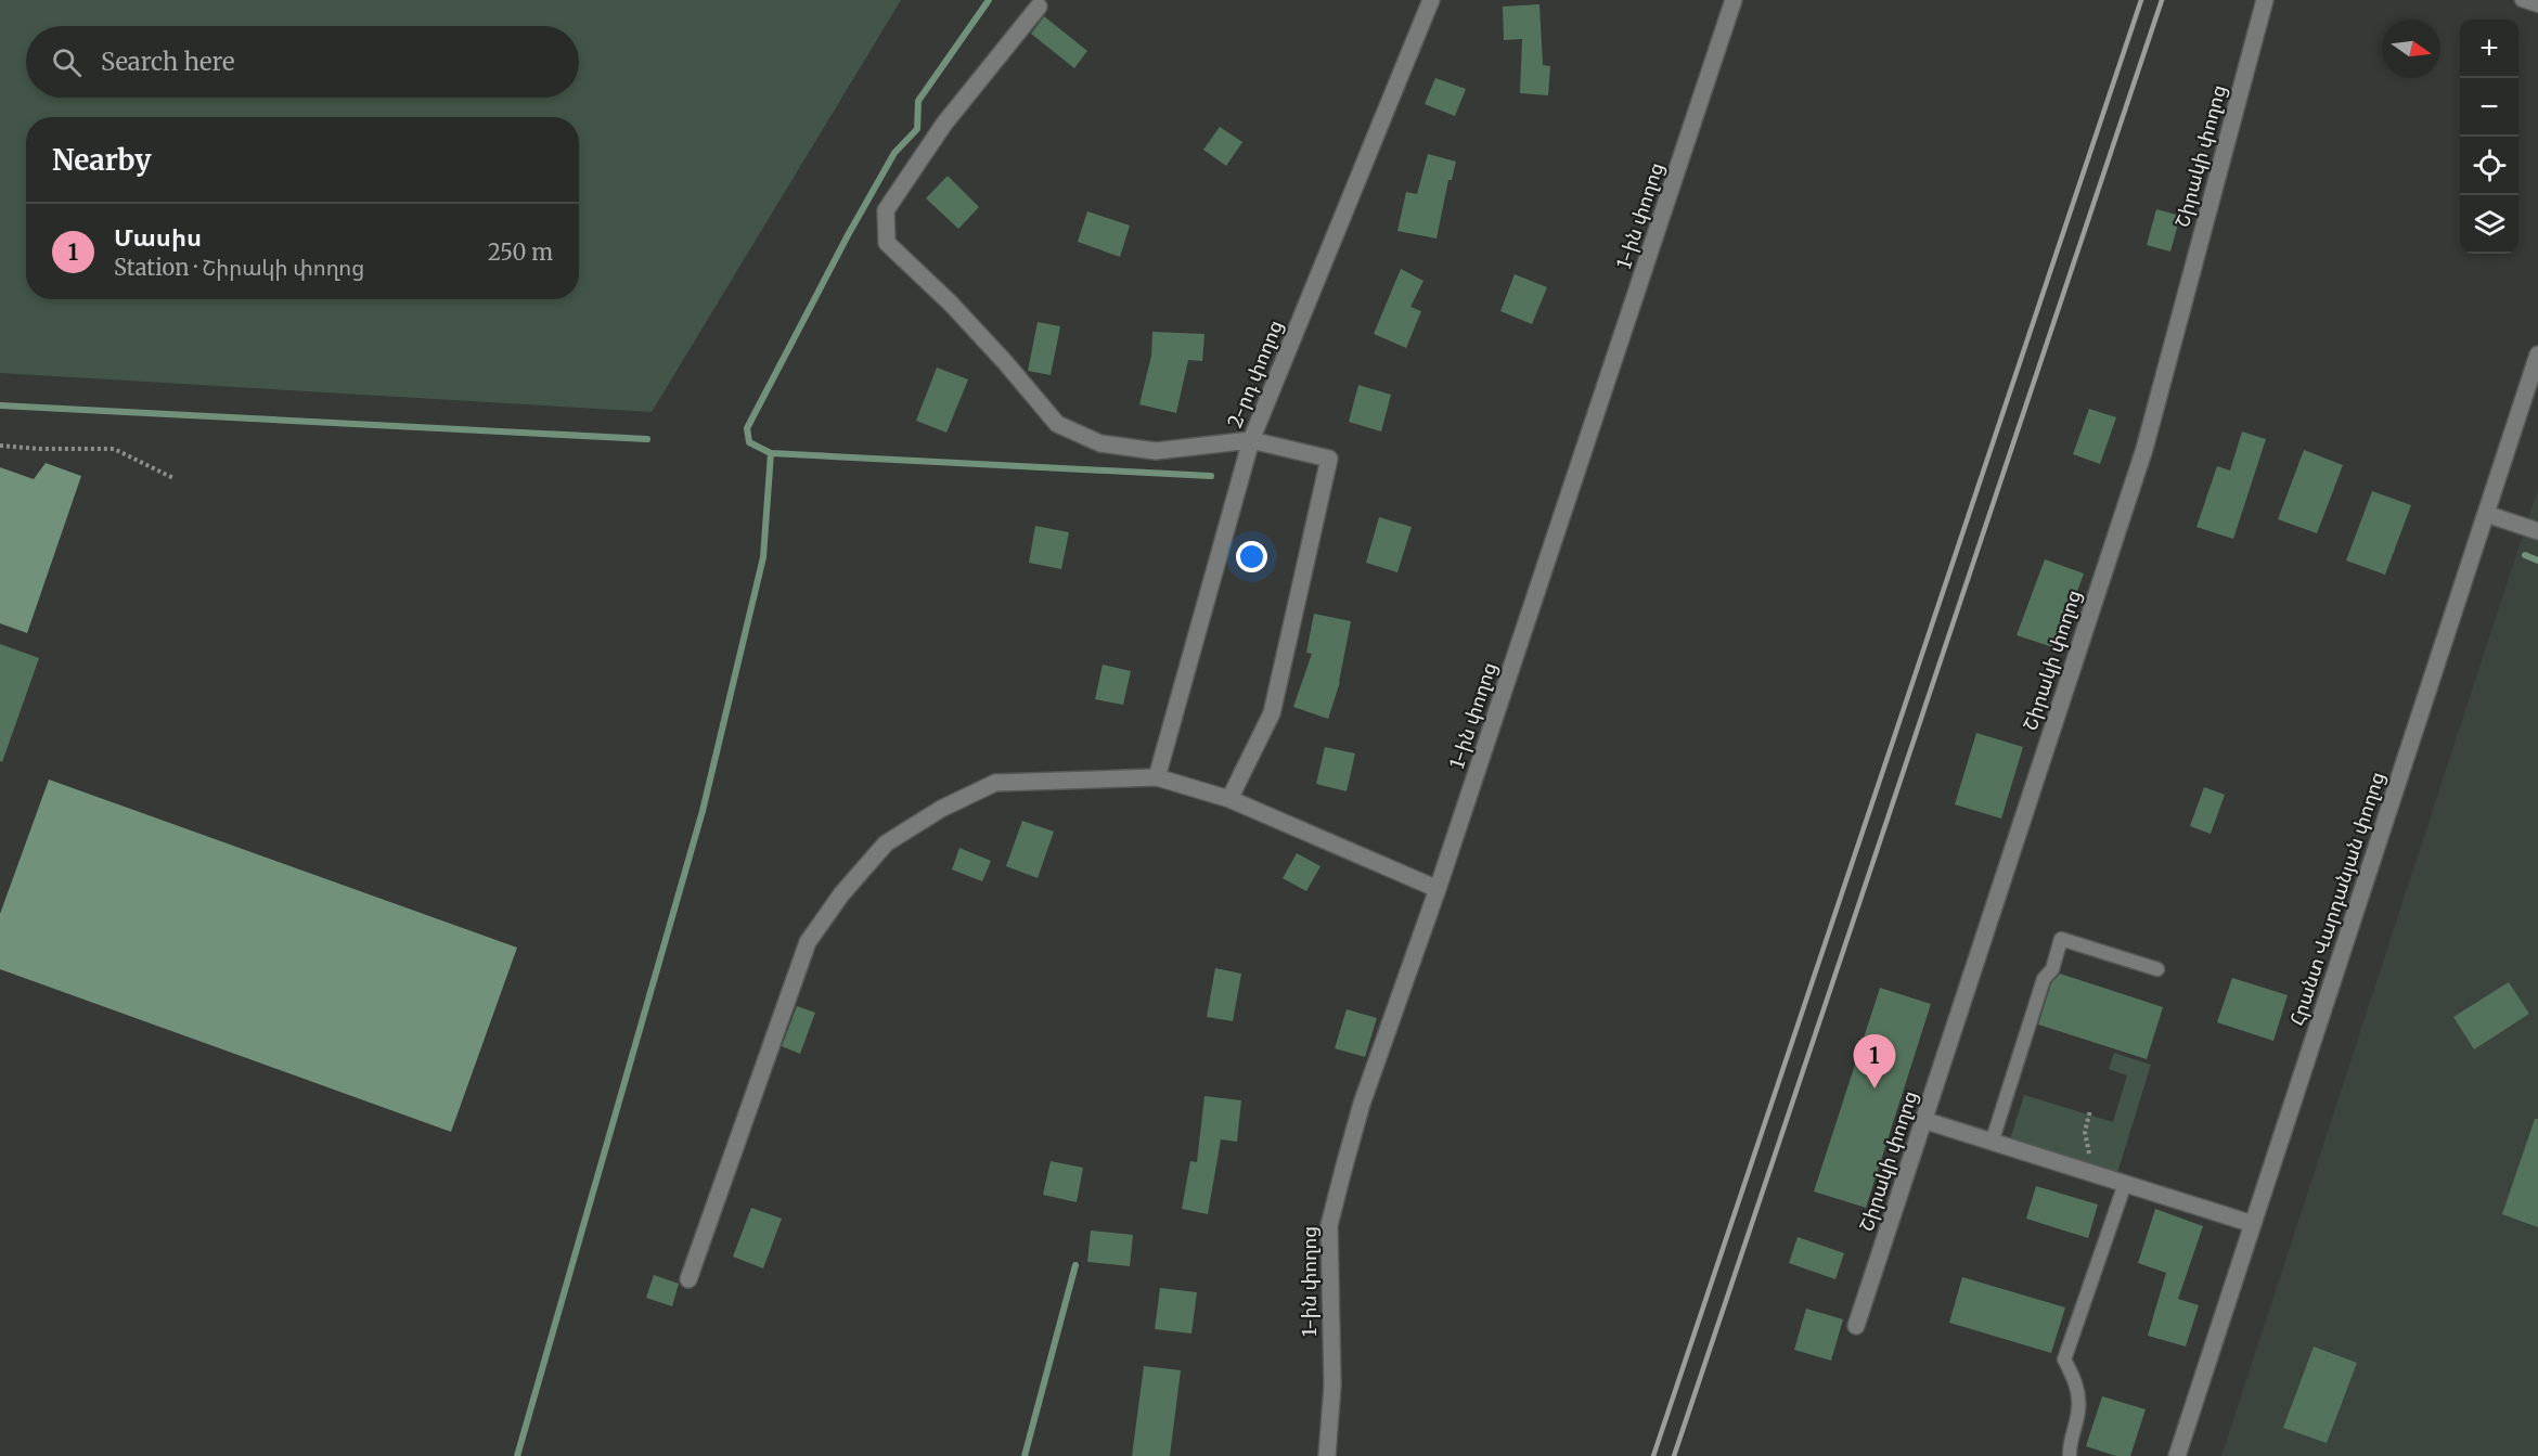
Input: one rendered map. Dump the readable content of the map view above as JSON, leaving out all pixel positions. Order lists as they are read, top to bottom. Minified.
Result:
{"streets":{"street":["Շիրակի փողոց","1-ին փողոց","2-րդ փողոց","Հրանտ Վարդանյան փողոց"]},"north":"right","page":{"map_buttons":["+","−"],"search":"Search here","heading":"Nearby","list":[{"mark":"1","name":"Մասիս","note":"Station · Շիրակի փողոց","value":"250 m"}],"pins":"1"}}
